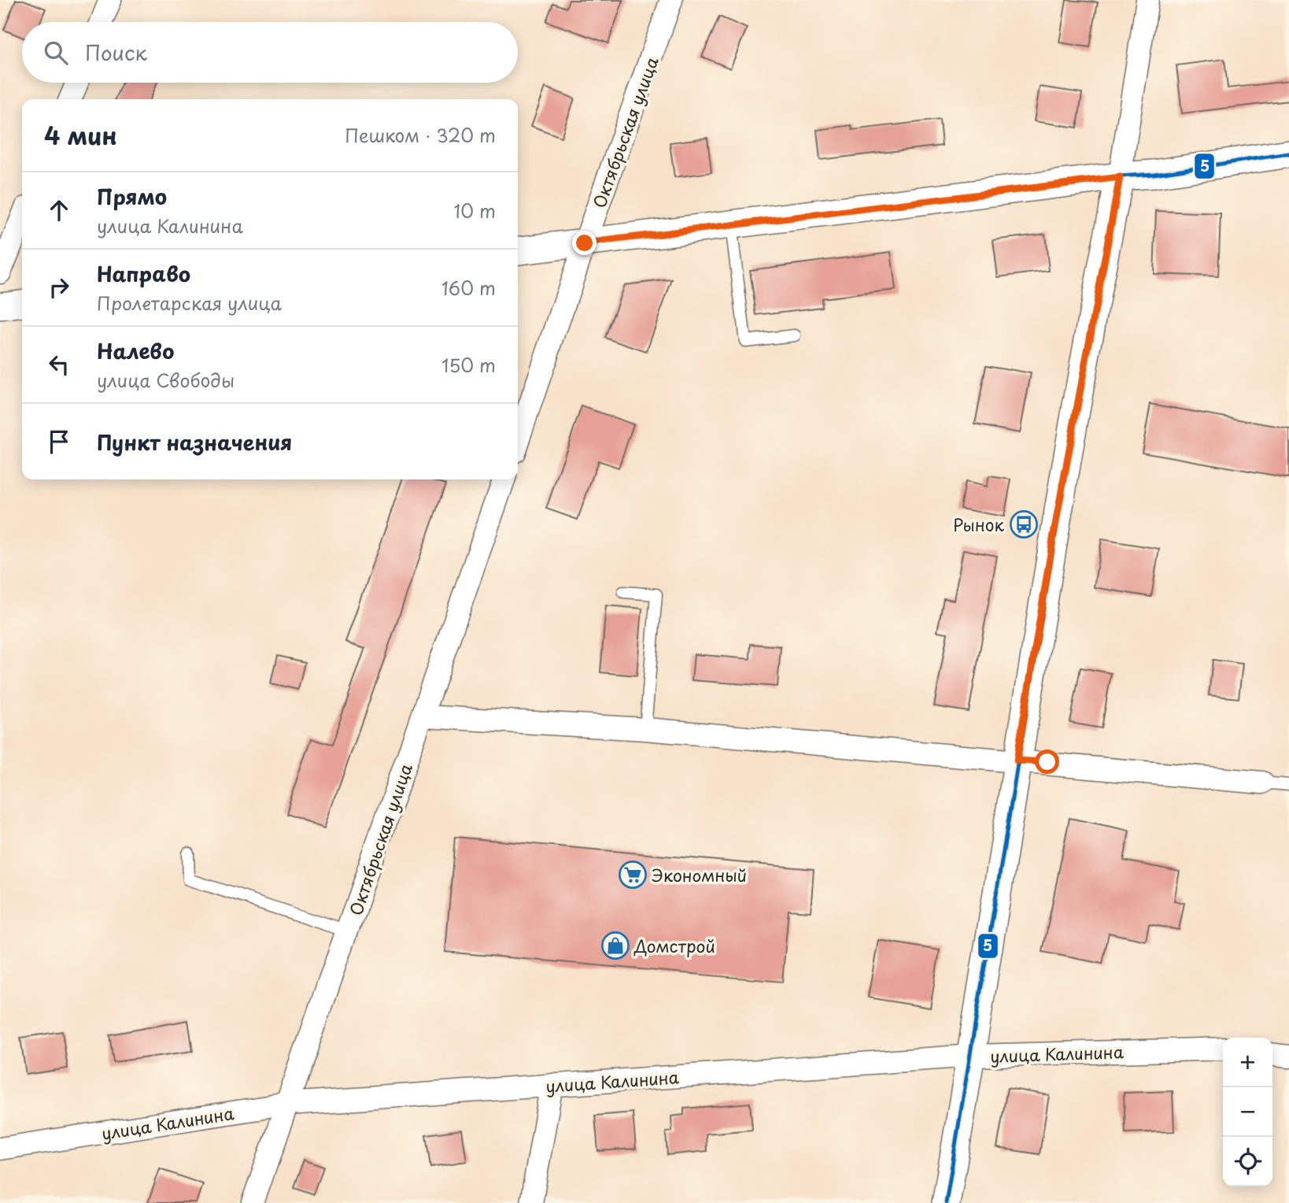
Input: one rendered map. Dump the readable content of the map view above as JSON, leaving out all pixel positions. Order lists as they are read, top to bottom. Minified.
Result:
{"streets":{"street":["Октябрьская улица","улица Калинина"]},"crossings":[["Октябрьская улица","улица Калинина"]],"places":{"bus stop":["Рынок"],"supermarket":["Экономный"],"shop":["Домстрой"]},"lines":["transit line 5"],"page":{"search":"Поиск","heading":["4 мин","Пешком · 320 m"],"list":[["Прямо","улица Калинина","10 m"],["Направо","Пролетарская улица","160 m"],["Налево","улица Свободы","150 m"],"Пункт назначения"],"map_buttons":["+","−"]}}
